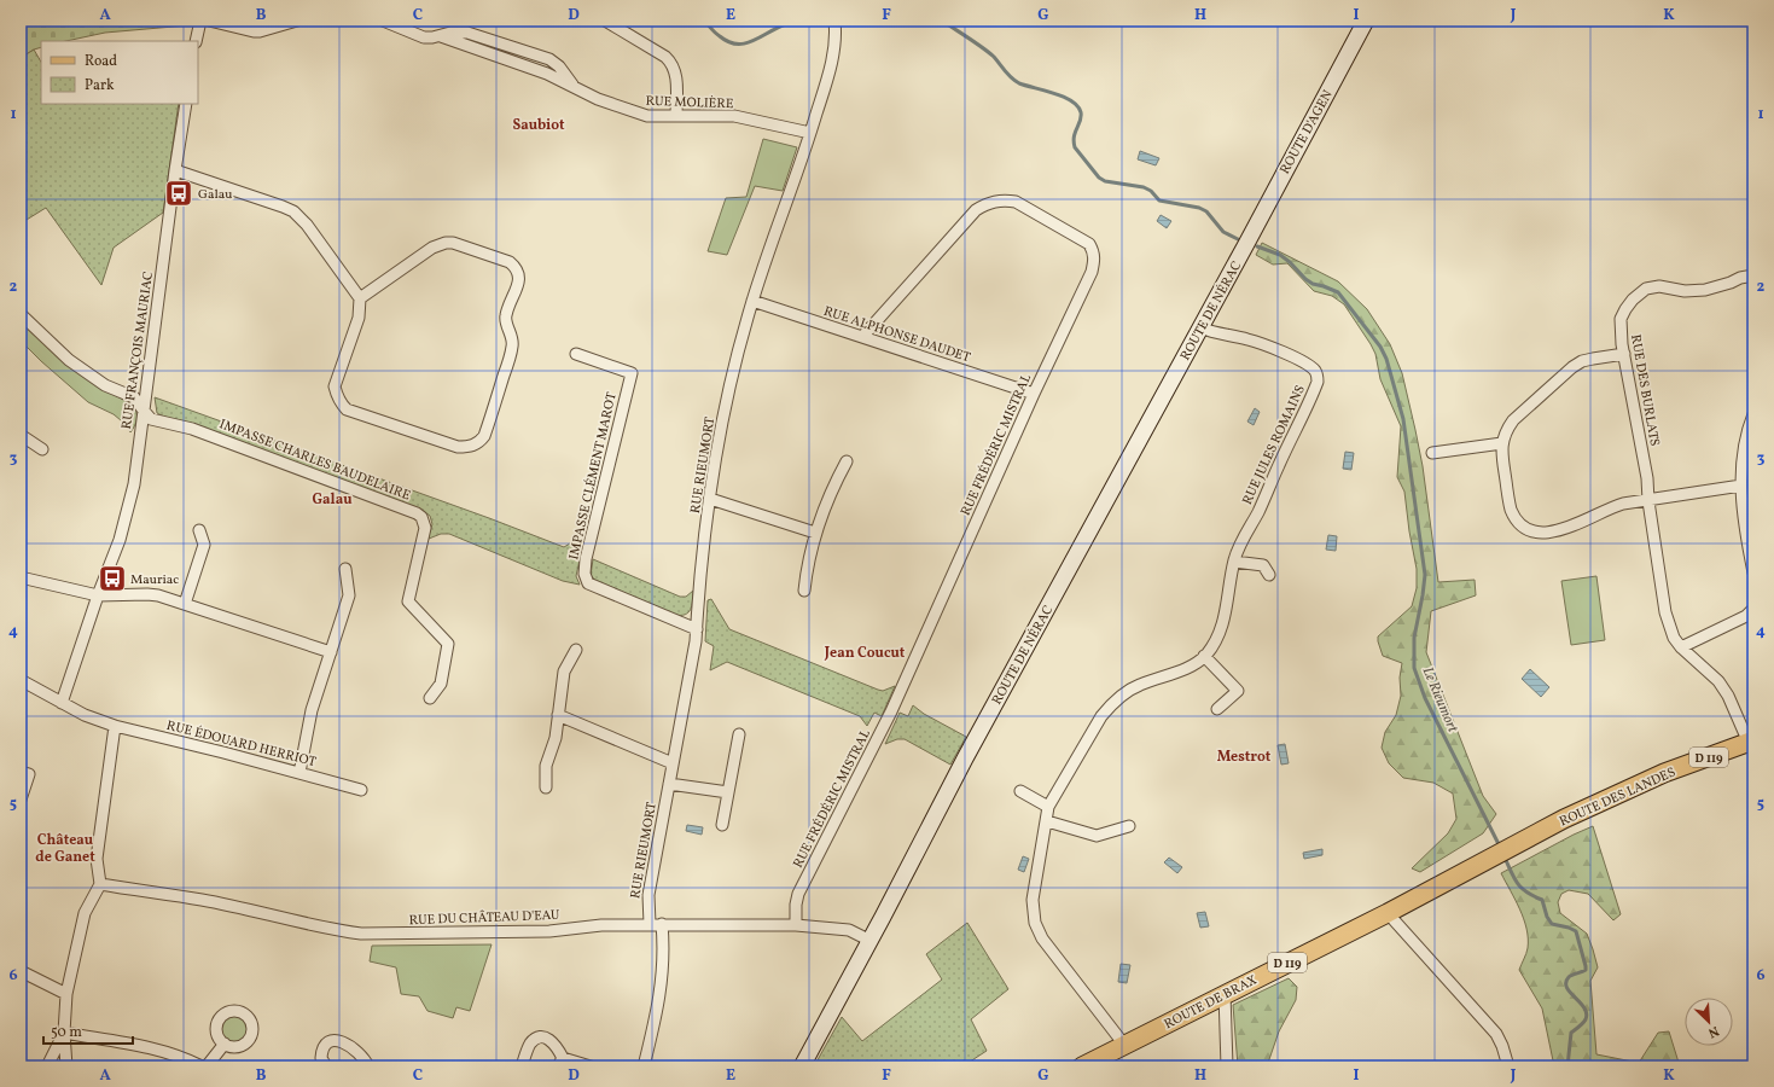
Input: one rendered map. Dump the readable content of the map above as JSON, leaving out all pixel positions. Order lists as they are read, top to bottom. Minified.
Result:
{"streets":{"main road":["ROUTE D'AGEN","ROUTE DE NÉRAC","D 119","ROUTE DES LANDES","ROUTE DE BRAX"],"street":["RUE MOLIÈRE","RUE ALPHONSE DAUDET","RUE FRANÇOIS MAURIAC","RUE DES BURLATS","RUE FRÉDÉRIC MISTRAL","RUE JULES ROMAINS","IMPASSE CHARLES BAUDELAIRE","RUE RIEUMORT","IMPASSE CLÉMENT MAROT","RUE ÉDOUARD HERRIOT","RUE DU CHÂTEAU D'EAU"]},"crossings":[["RUE MOLIÈRE","RUE RIEUMORT"],["ROUTE D'AGEN","ROUTE DE NÉRAC"],["ROUTE DE NÉRAC","RUE JULES ROMAINS"],["ROUTE DE NÉRAC","RUE DU CHÂTEAU D'EAU"],["RUE ALPHONSE DAUDET","RUE FRÉDÉRIC MISTRAL"],["RUE ALPHONSE DAUDET","RUE RIEUMORT"],["RUE FRANÇOIS MAURIAC","IMPASSE CHARLES BAUDELAIRE"],["RUE FRANÇOIS MAURIAC","RUE ÉDOUARD HERRIOT"],["RUE DES BURLATS","ROUTE DES LANDES"],["RUE FRÉDÉRIC MISTRAL","RUE DU CHÂTEAU D'EAU"],["RUE JULES ROMAINS","ROUTE DE BRAX"],["RUE RIEUMORT","IMPASSE CLÉMENT MAROT"],["RUE RIEUMORT","RUE DU CHÂTEAU D'EAU"],["ROUTE DES LANDES","ROUTE DE BRAX"]],"districts":["Saubiot","Galau","Jean Coucut","Mestrot","Château de Ganet"],"water":["Le Rieumort"],"places":{"bus stop":["Galau","Mauriac"]},"legend":["Road","Park"],"scale_bar":"50 m","north":"bottom right","grid":{"columns":["A","B","C","D","E","F","G","H","I","J","K"],"rows":["1","2","3","4","5","6"]}}
